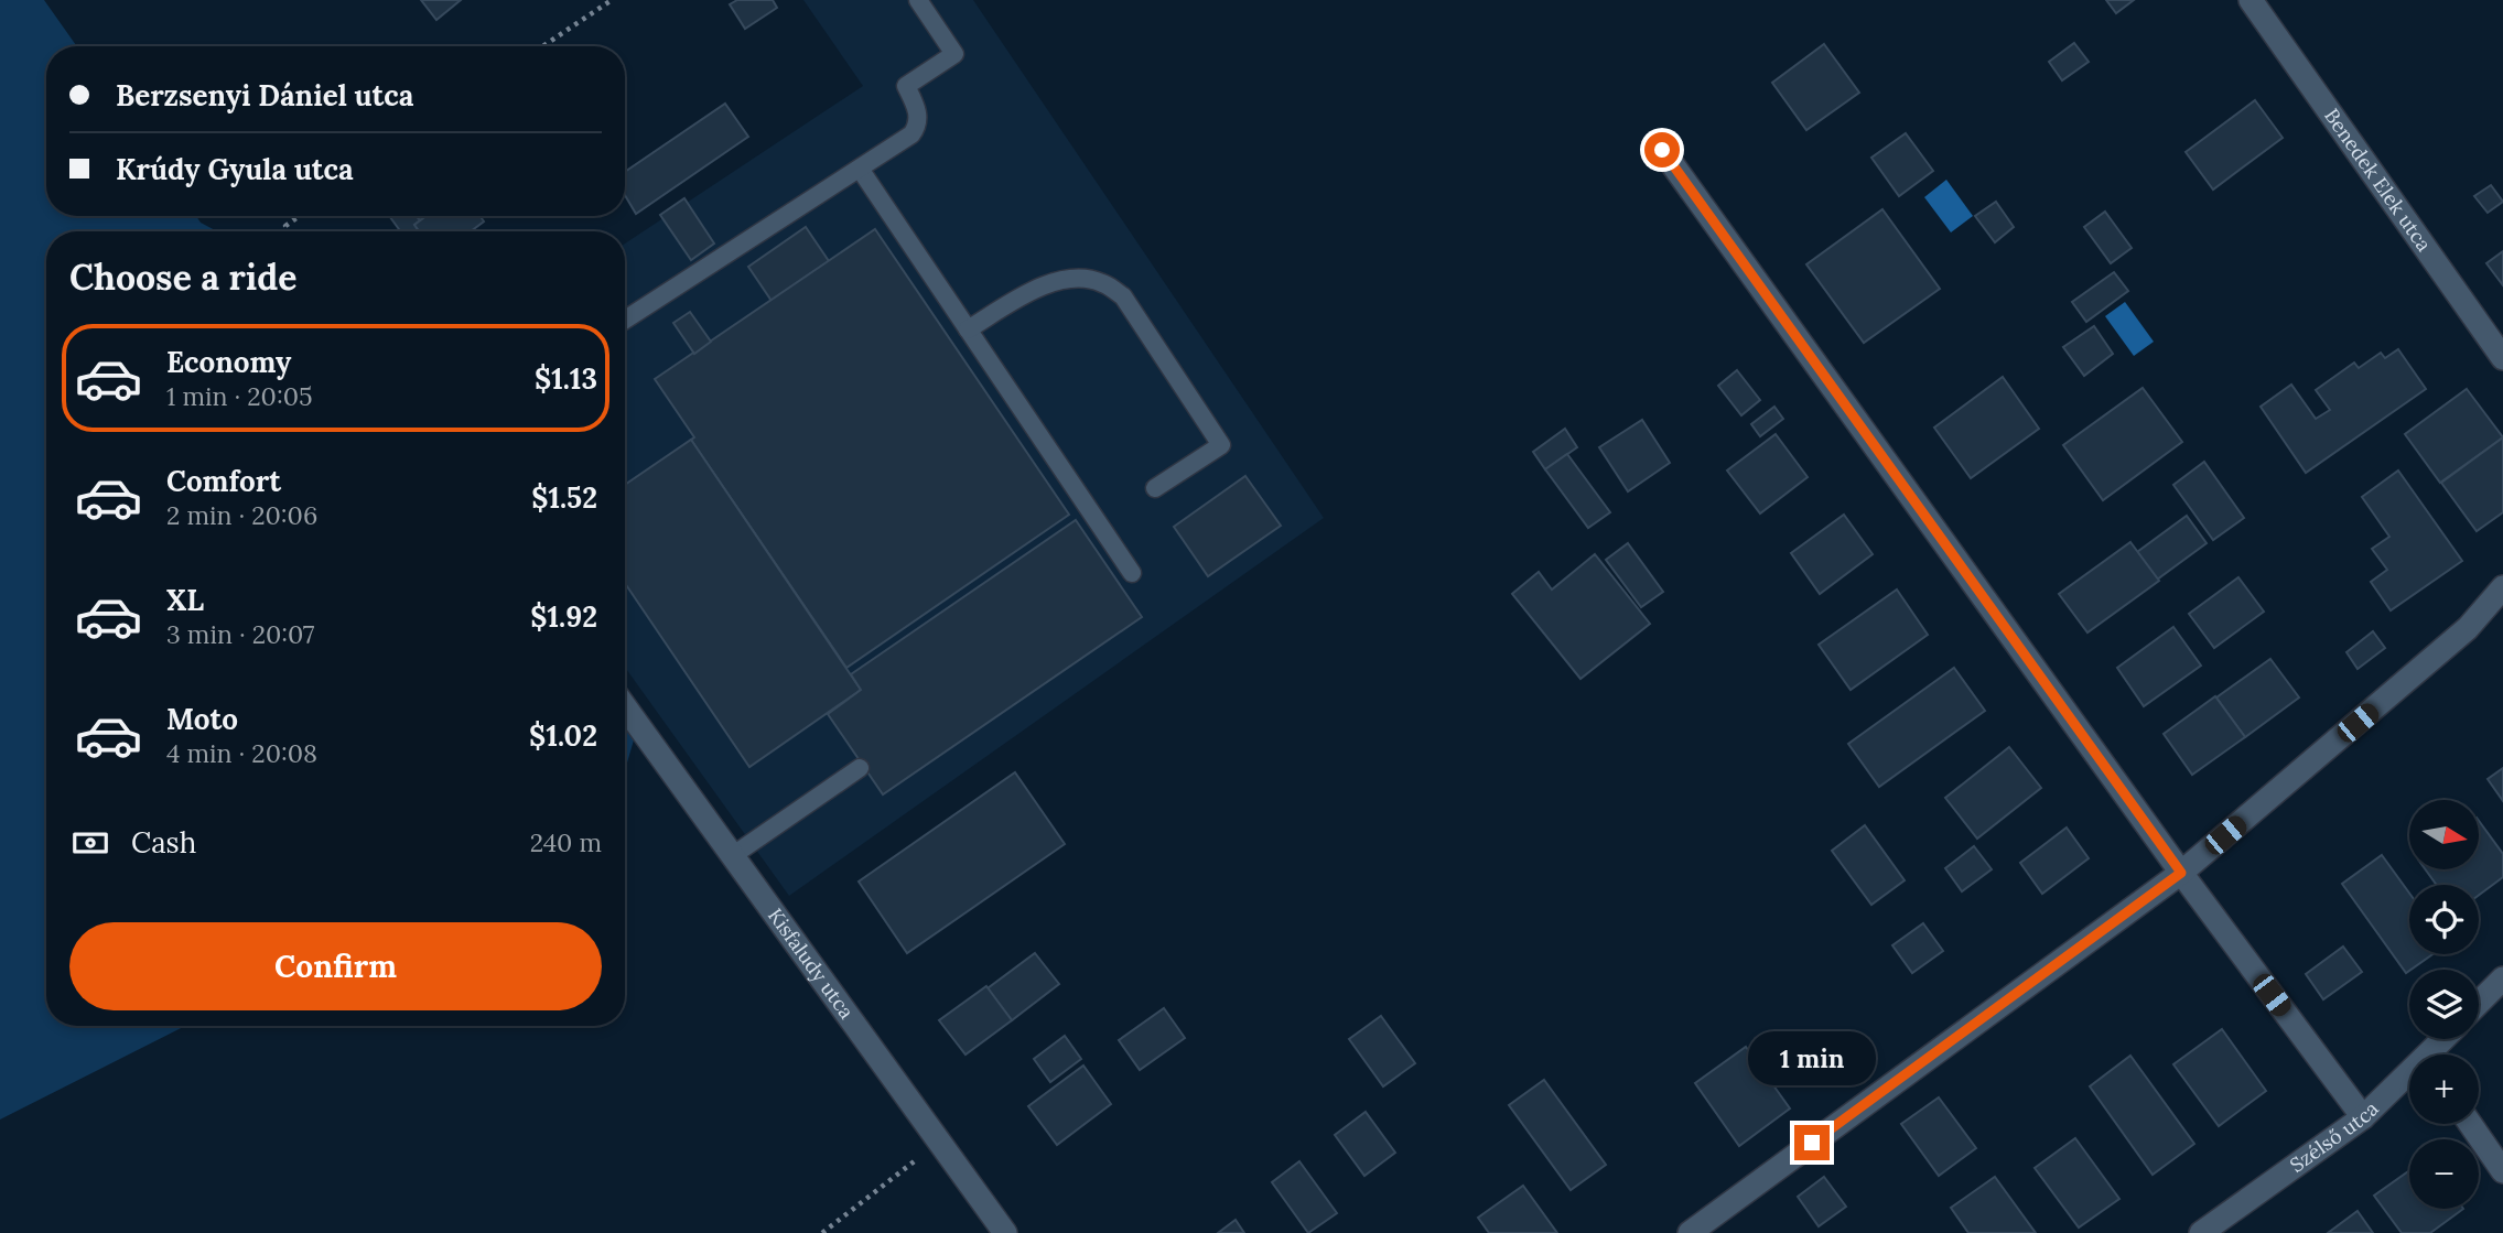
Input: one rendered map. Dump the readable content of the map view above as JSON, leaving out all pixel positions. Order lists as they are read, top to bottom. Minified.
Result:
{"streets":{"street":["Benedek Elek utca","Kisfaludy utca","Szélső utca"]},"north":"right","page":{"banner":["Berzsenyi Dániel utca","Krúdy Gyula utca"],"heading":"Choose a ride","list":[{"name":"Economy","note":"1 min · 20:05","value":"$1.13"},{"name":"Comfort","note":"2 min · 20:06","value":"$1.52"},{"name":"XL","note":"3 min · 20:07","value":"$1.92"},{"name":"Moto","note":"4 min · 20:08","value":"$1.02"}],"map_buttons":["+","−"],"pay":["Cash","240 m"],"buttons":"Confirm","bubble":"1 min"}}
